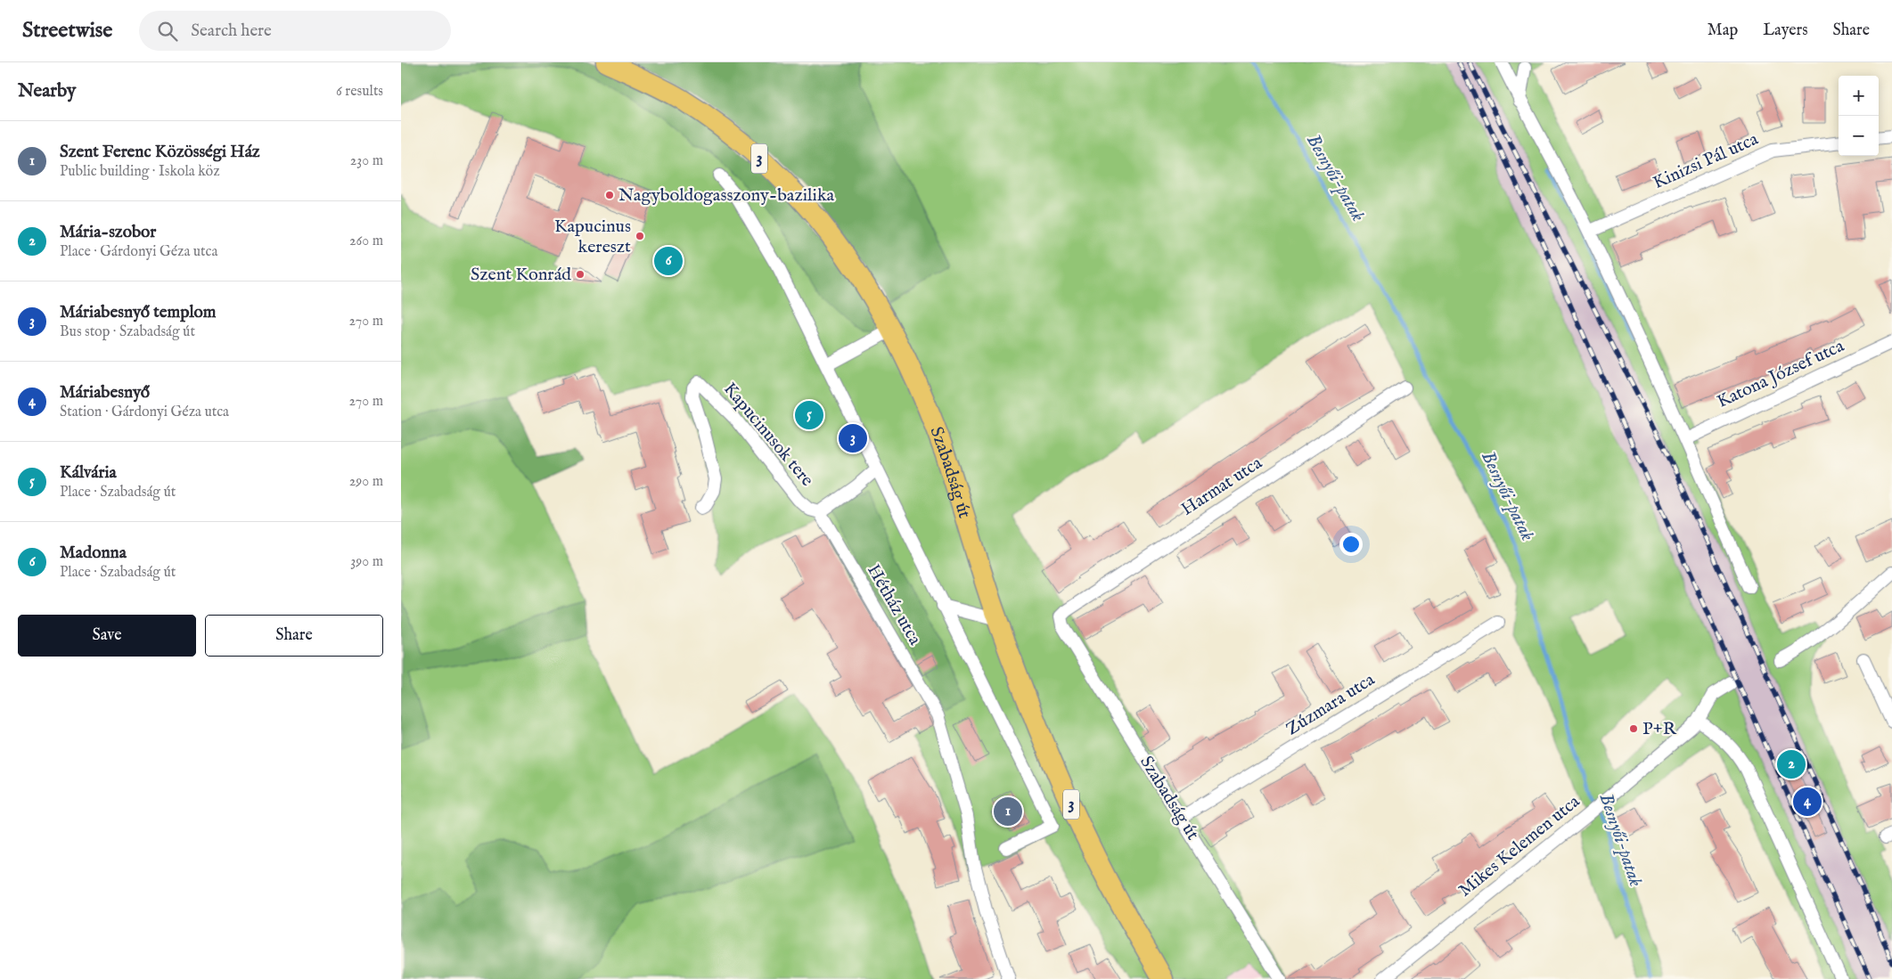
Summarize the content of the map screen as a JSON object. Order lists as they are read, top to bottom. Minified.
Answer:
{"streets":{"main road":["3","Szabadság út"],"street":["Kinizsi Pál utca","Katona József utca","Kapucinusok tere","Harmat utca","Hétház utca","Zúzmara utca","Mikes Kelemen utca"]},"crossings":[["Kapucinusok tere","Hétház utca"],["Szabadság út","Harmat utca"],["Szabadság út","Zúzmara utca"]],"water":["Besnyői-patak"],"places":["Nagyboldogasszony-bazilika","Kapucinus kereszt","Szent Konrád","P+R"],"page":{"header":"Streetwise","search":"Search here","nav":["Map","Layers","Share"],"heading":["Nearby","6 results"],"map_buttons":["+","−"],"list":[{"mark":"1","name":"Szent Ferenc Közösségi Ház","note":"Public building · Iskola köz","value":"230 m"},{"mark":"2","name":"Mária-szobor","note":"Place · Gárdonyi Géza utca","value":"260 m"},{"mark":"3","name":"Máriabesnyő templom","note":"Bus stop · Szabadság út","value":"270 m"},{"mark":"4","name":"Máriabesnyő","note":"Station · Gárdonyi Géza utca","value":"270 m"},{"mark":"5","name":"Kálvária","note":"Place · Szabadság út","value":"290 m"},{"mark":"6","name":"Madonna","note":"Place · Szabadság út","value":"390 m"}],"pins":["6","5","3","2","4","1"],"buttons":["Save","Share"]}}
